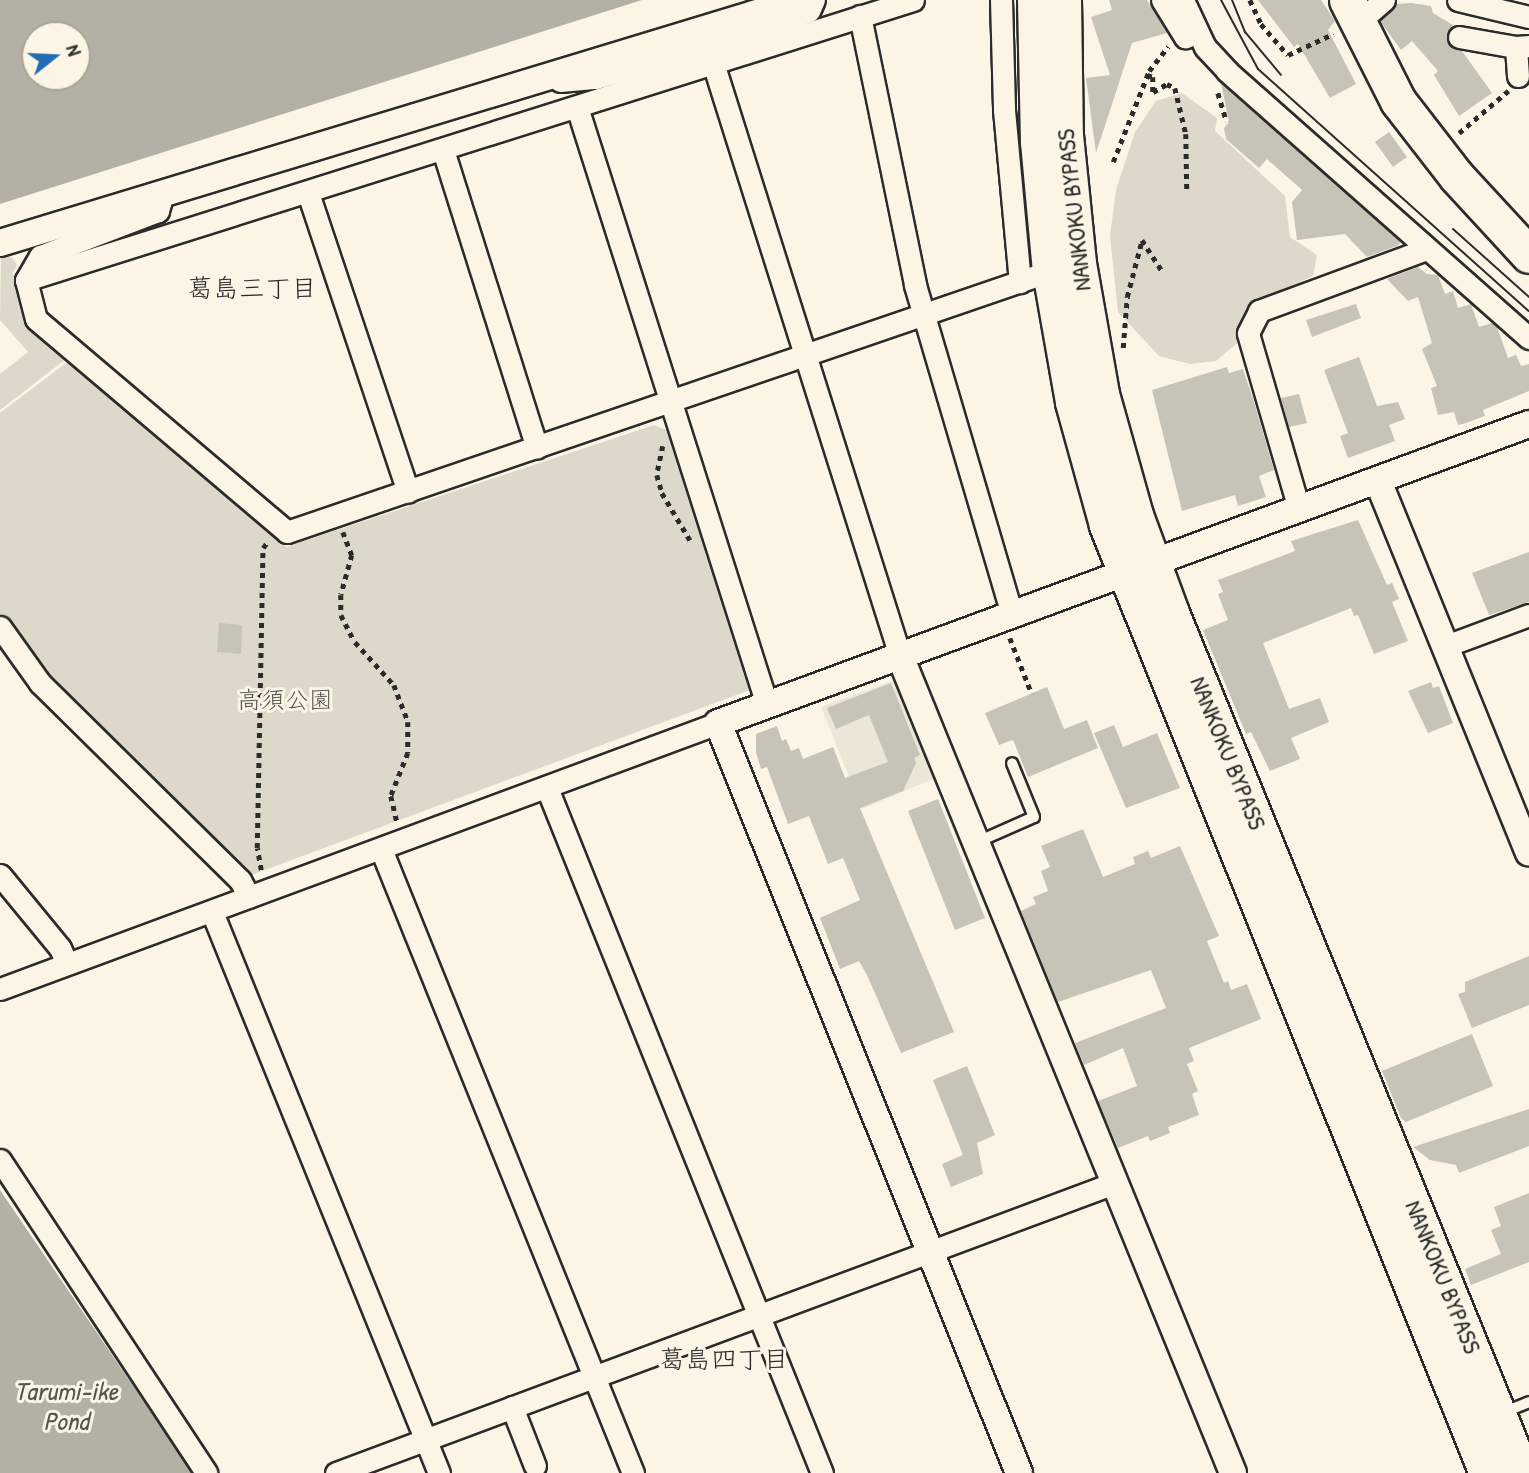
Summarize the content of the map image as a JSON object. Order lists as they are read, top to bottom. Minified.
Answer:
{"streets":{"highway":["NANKOKU BYPASS"]},"districts":["葛島三丁目","葛島四丁目"],"water":["Tarumi-ike Pond"],"parks":["高須公園"],"north":"right"}
